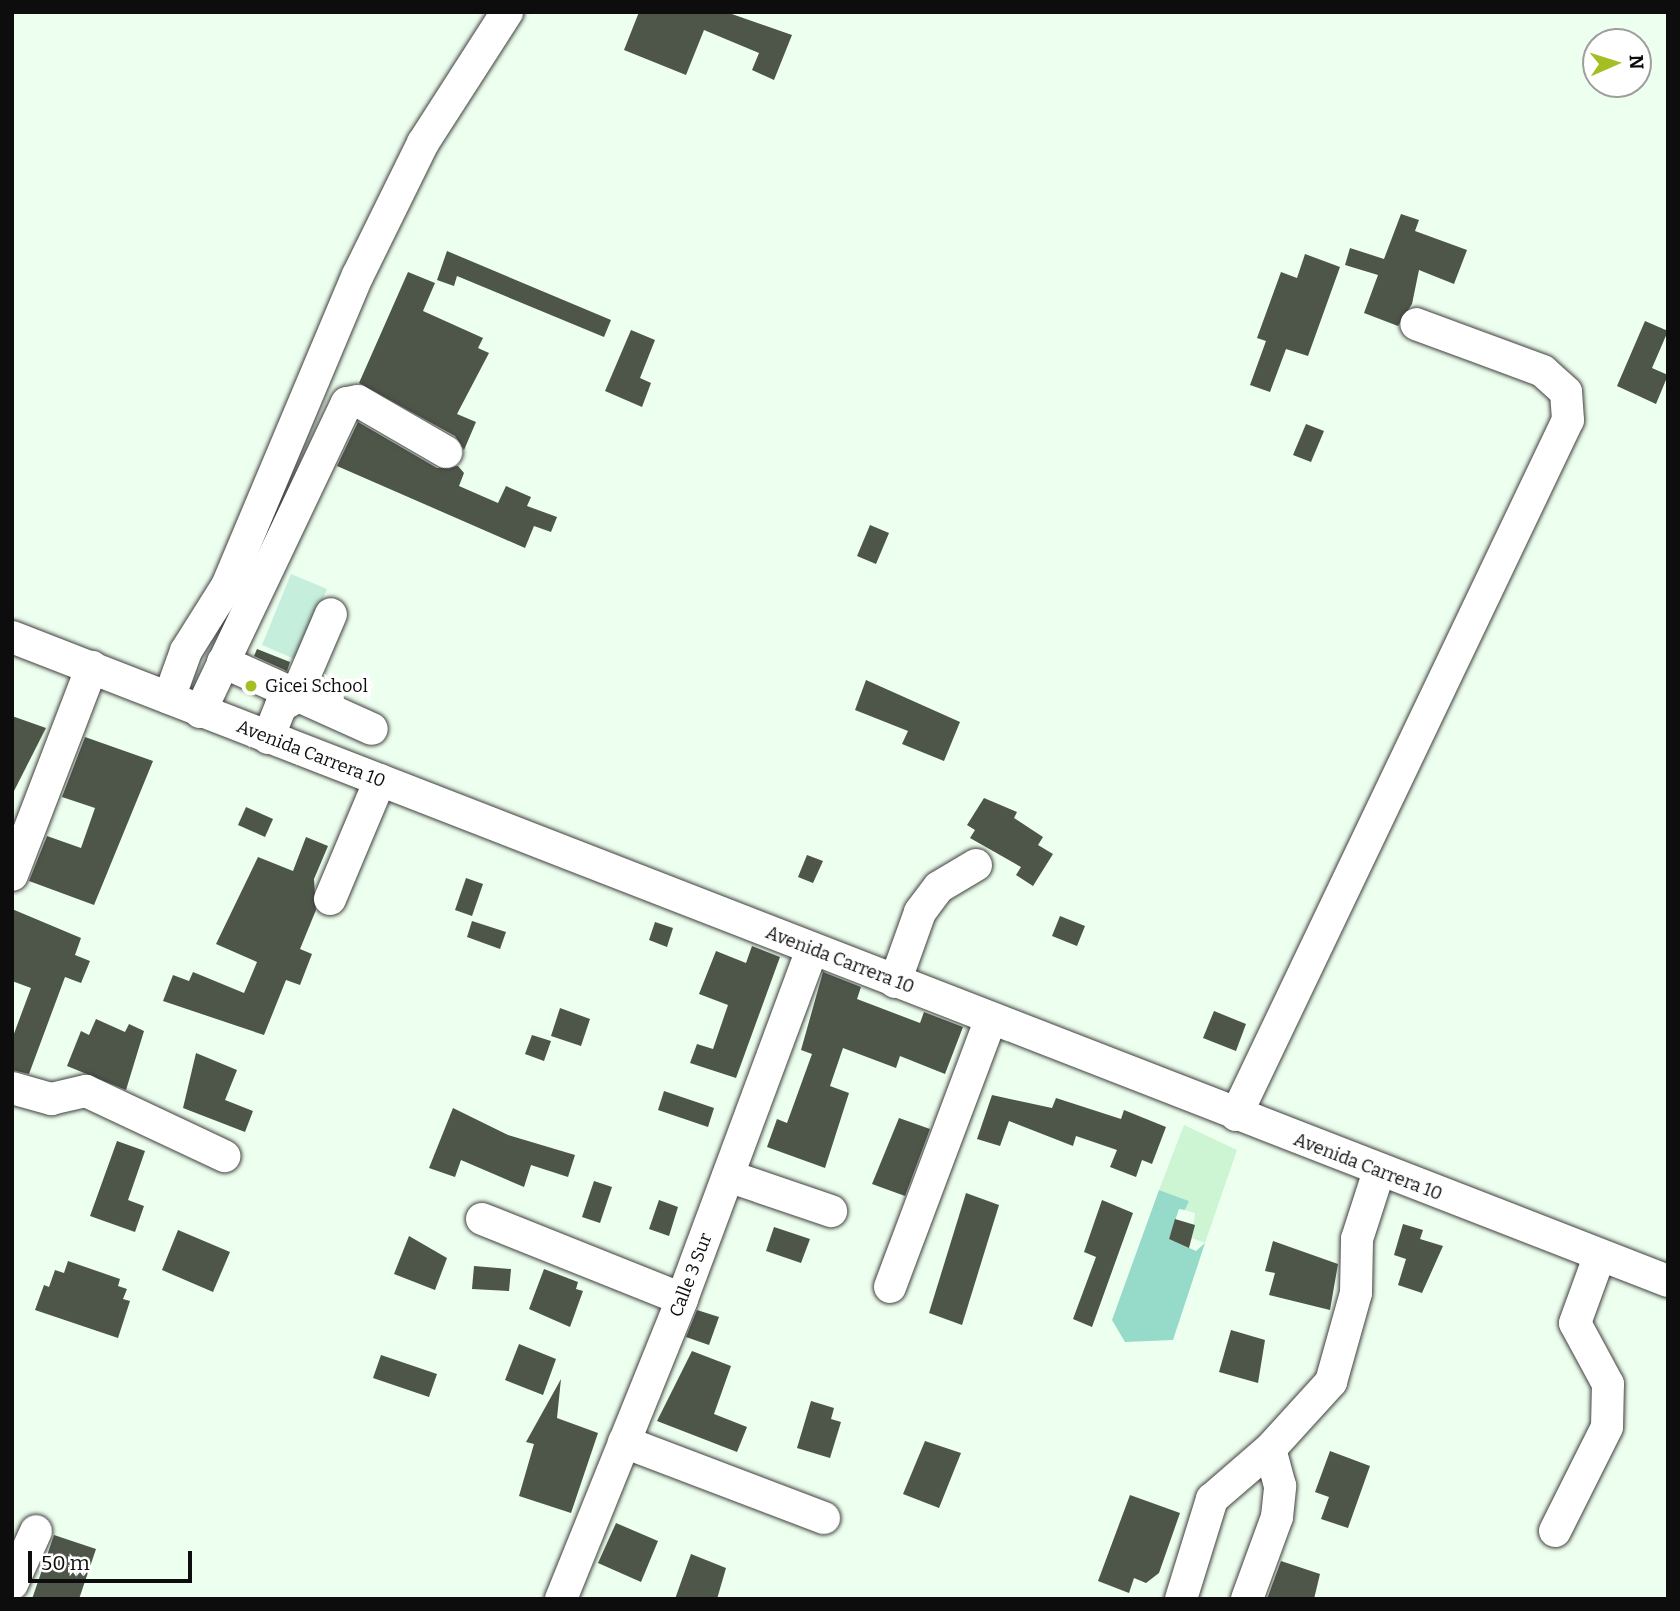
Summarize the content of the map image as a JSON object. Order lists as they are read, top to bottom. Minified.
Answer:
{"streets":{"street":["Avenida Carrera 10","Calle 3 Sur"]},"crossings":[["Avenida Carrera 10","Calle 3 Sur"]],"places":["Gicei School"],"scale_bar":"50 m","north":"right"}
